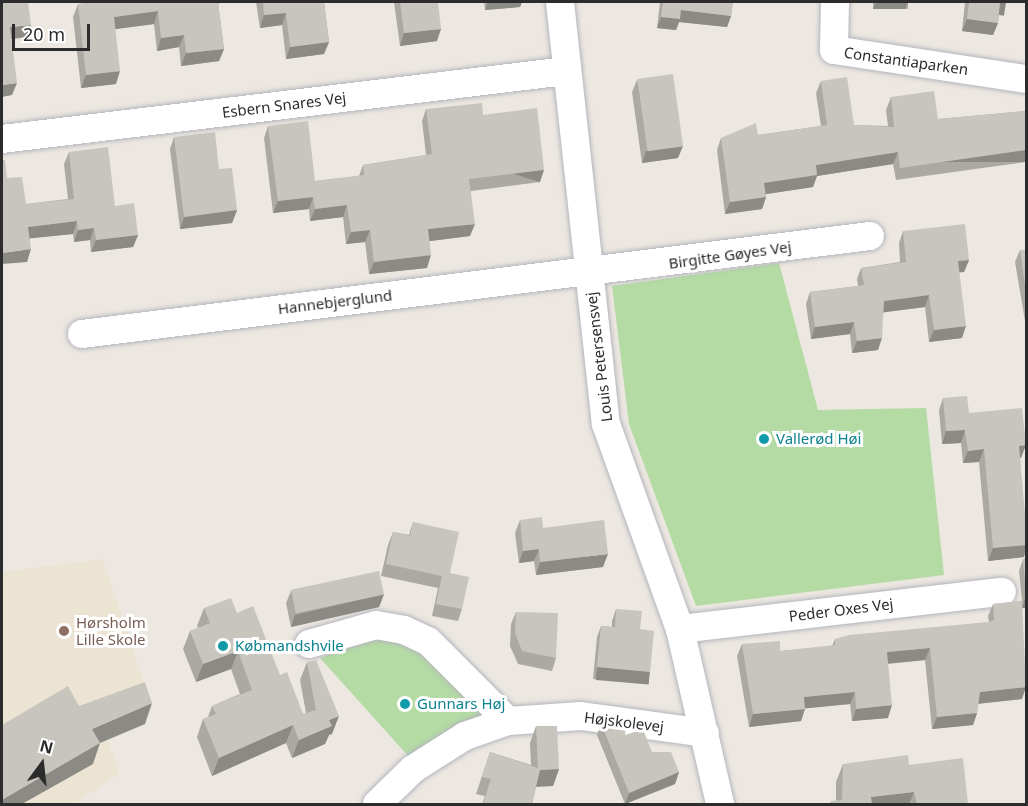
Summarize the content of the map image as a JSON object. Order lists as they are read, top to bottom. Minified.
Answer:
{"streets":{"street":["Constantiaparken","Esbern Snares Vej","Birgitte Gøyes Vej","Hannebjerglund","Louis Petersensvej","Peder Oxes Vej","Højskolevej"]},"crossings":[["Esbern Snares Vej","Louis Petersensvej"],["Birgitte Gøyes Vej","Hannebjerglund"],["Birgitte Gøyes Vej","Louis Petersensvej"],["Hannebjerglund","Louis Petersensvej"],["Louis Petersensvej","Peder Oxes Vej"],["Louis Petersensvej","Højskolevej"]],"places":["Vallerød Høi","Hørsholm Lille Skole","Købmandshvile","Gunnars Høj"],"scale_bar":"20 m","north":"top"}
